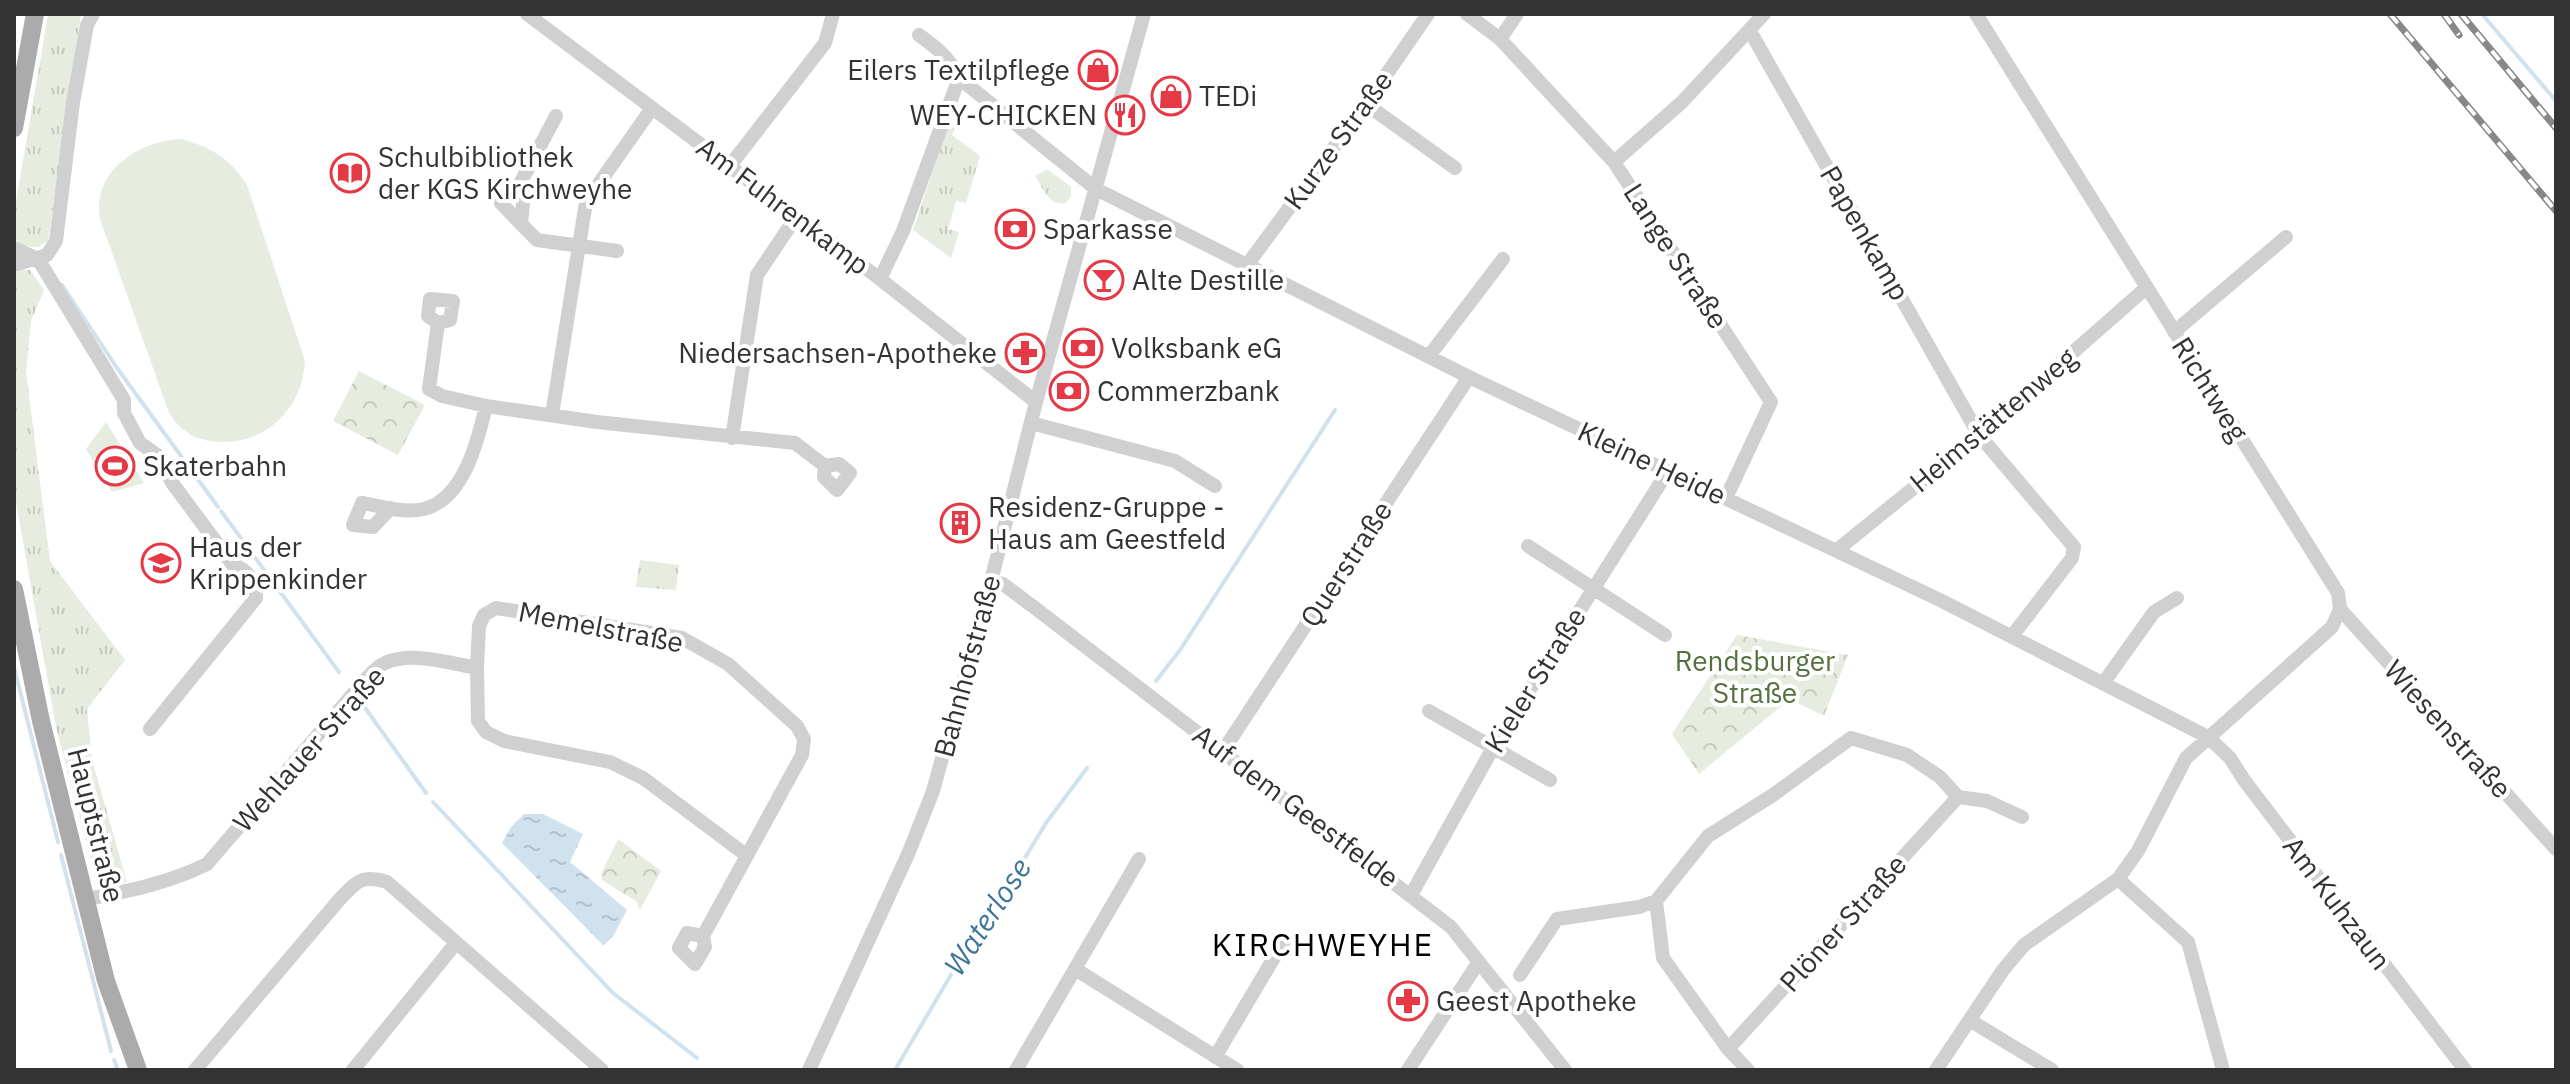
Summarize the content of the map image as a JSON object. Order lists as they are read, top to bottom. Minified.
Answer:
{"streets":{"main road":["Hauptstraße"],"street":["Kurze Straße","Am Fuhrenkamp","Papenkamp","Lange Straße","Richtweg","Heimstättenweg","Kleine Heide","Querstraße","Memelstraße","Bahnhofstraße","Kieler Straße","Wiesenstraße","Wehlauer Straße","Auf dem Geestfelde","Am Kuhzaun","Plöner Straße"]},"crossings":[["Kurze Straße","Kleine Heide"],["Am Fuhrenkamp","Bahnhofstraße"],["Papenkamp","Heimstättenweg"],["Papenkamp","Kleine Heide"],["Lange Straße","Kleine Heide"],["Richtweg","Heimstättenweg"],["Richtweg","Wiesenstraße"],["Heimstättenweg","Kleine Heide"],["Kleine Heide","Querstraße"],["Kleine Heide","Bahnhofstraße"],["Kleine Heide","Kieler Straße"],["Kleine Heide","Am Kuhzaun"],["Querstraße","Auf dem Geestfelde"],["Memelstraße","Wehlauer Straße"],["Bahnhofstraße","Auf dem Geestfelde"],["Kieler Straße","Auf dem Geestfelde"],["Wehlauer Straße","Hauptstraße"]],"districts":["KIRCHWEYHE"],"water":["Waterlose"],"parks":["Rendsburger Straße"],"places":{"shop":["Eilers Textilpflege","TEDi"],"restaurant":["WEY-CHICKEN"],"library":["Schulbibliothek der KGS Kirchweyhe"],"bank":["Sparkasse","Volksbank eG","Commerzbank"],"bar":["Alte Destille"],"pharmacy":["Niedersachsen-Apotheke","Geest Apotheke"],"sports":["Skaterbahn"],"building":["Residenz-Gruppe - Haus am Geestfeld"],"school or university":["Haus der Krippenkinder"]}}
